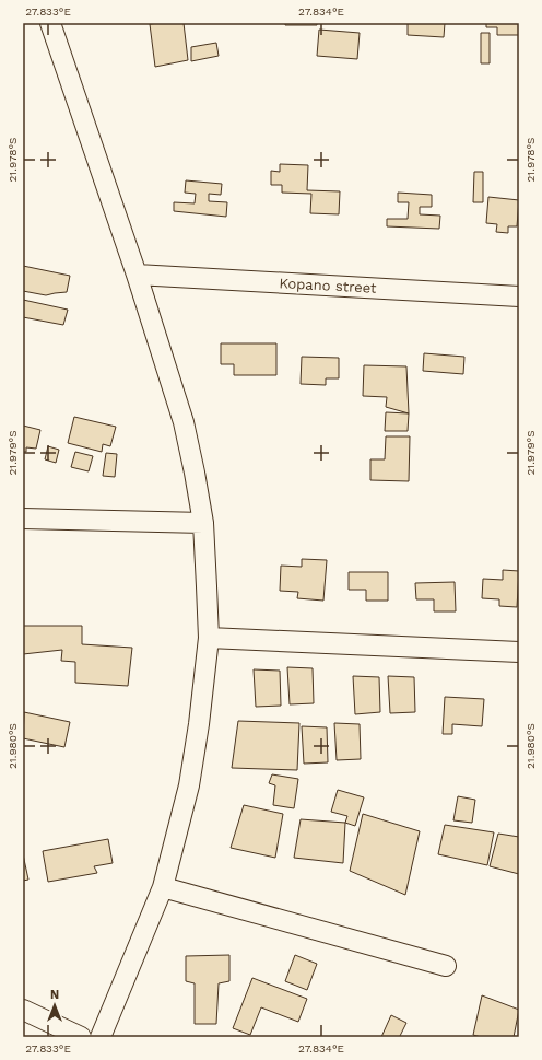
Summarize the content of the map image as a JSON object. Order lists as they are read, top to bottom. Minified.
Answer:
{"streets":{"street":["Kopano street"]},"north":"top","coordinates":["27.833°E","27.834°E","21.978°S","21.979°S","21.980°S"]}
